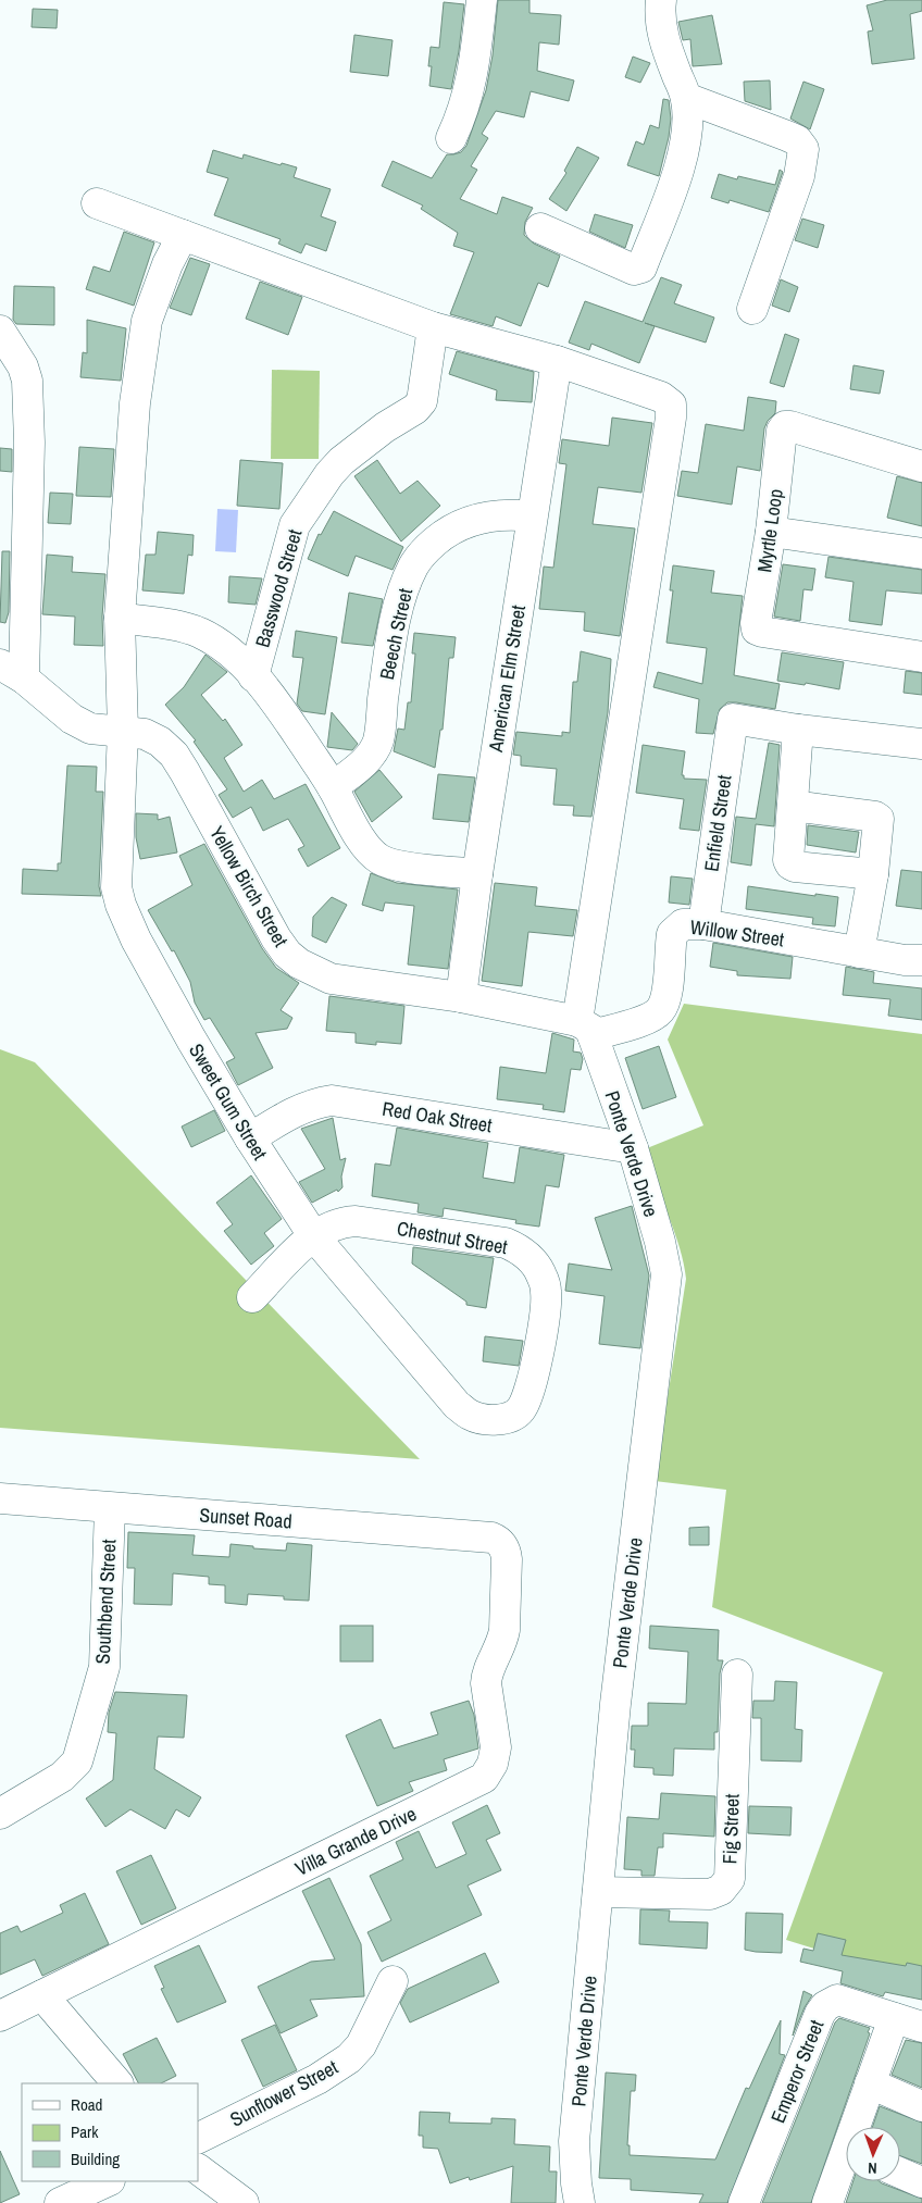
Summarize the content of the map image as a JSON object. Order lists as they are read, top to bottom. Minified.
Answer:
{"streets":{"street":["Myrtle Loop","Basswood Street","Beech Street","American Elm Street","Enfield Street","Yellow Birch Street","Willow Street","Sweet Gum Street","Red Oak Street","Ponte Verde Drive","Chestnut Street","Sunset Road","Southbend Street","Fig Street","Villa Grande Drive","Emperor Street","Sunflower Street"]},"crossings":[["Beech Street","American Elm Street"],["American Elm Street","Yellow Birch Street"],["Enfield Street","Willow Street"],["Yellow Birch Street","Willow Street"],["Yellow Birch Street","Sweet Gum Street"],["Yellow Birch Street","Ponte Verde Drive"],["Willow Street","Ponte Verde Drive"],["Sweet Gum Street","Red Oak Street"],["Sweet Gum Street","Chestnut Street"],["Red Oak Street","Ponte Verde Drive"],["Ponte Verde Drive","Fig Street"],["Sunset Road","Southbend Street"],["Sunset Road","Villa Grande Drive"]],"legend":["Road","Park","Building"],"north":"bottom"}
